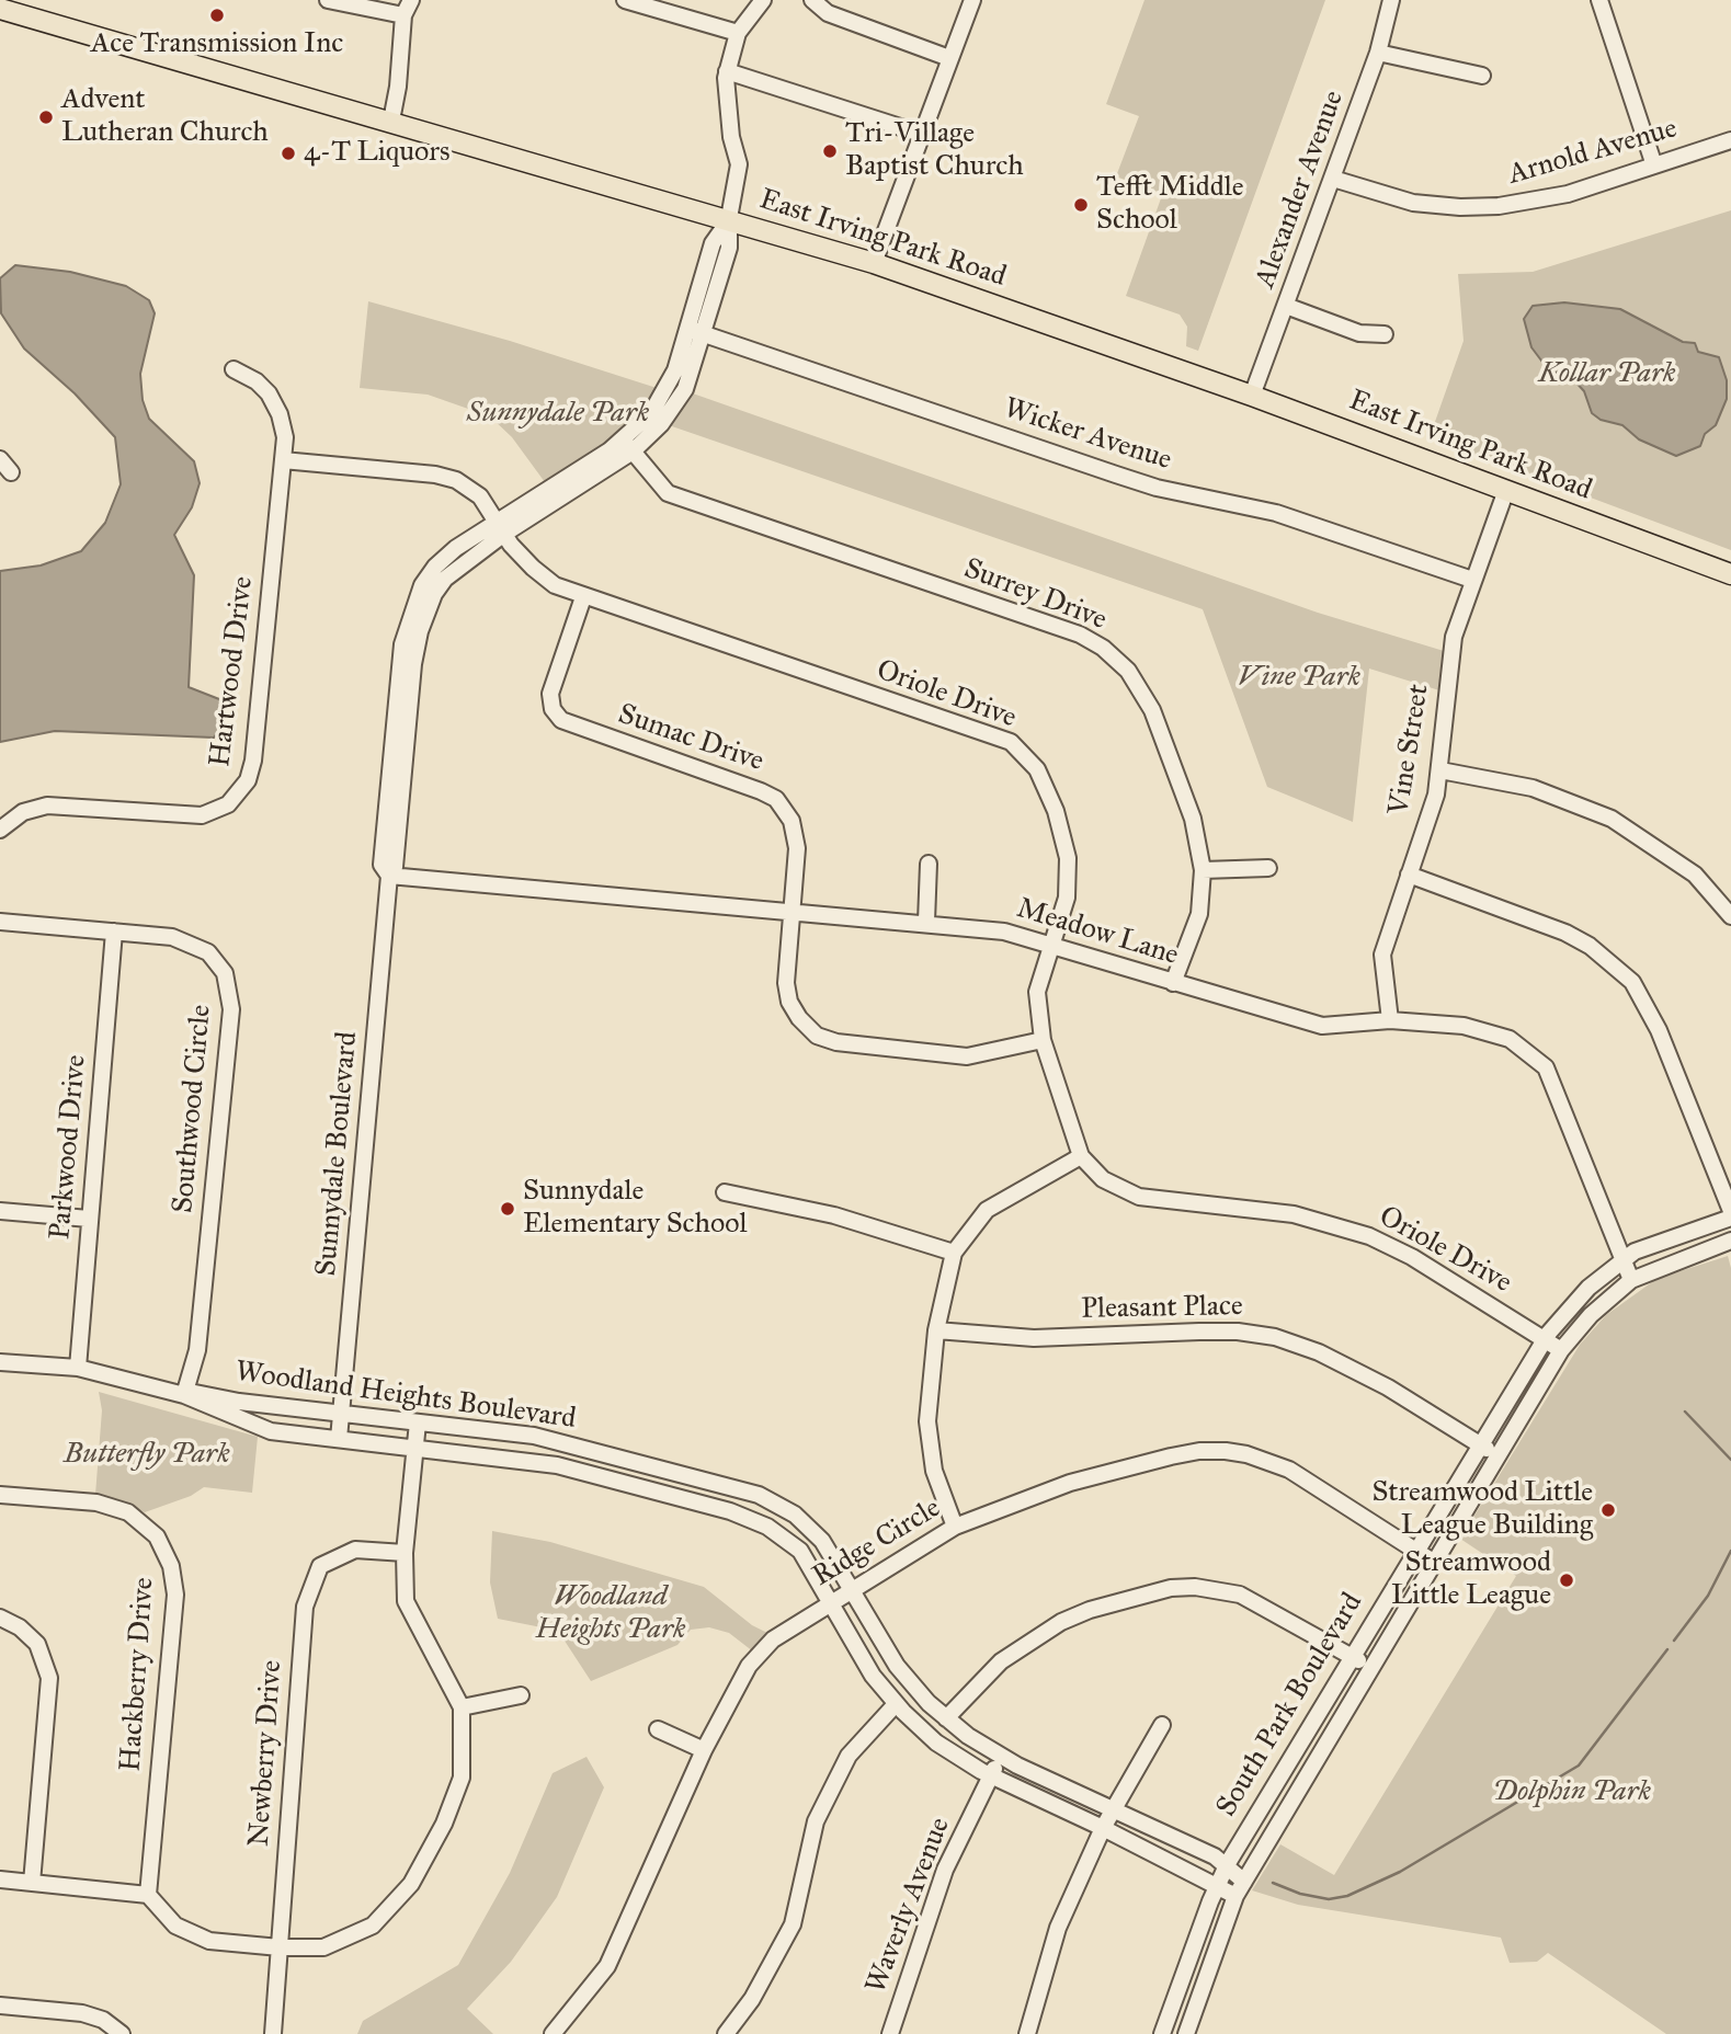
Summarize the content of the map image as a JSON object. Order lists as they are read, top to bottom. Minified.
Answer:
{"streets":{"main road":["East Irving Park Road"],"street":["Arnold Avenue","Alexander Avenue","Wicker Avenue","Surrey Drive","Hartwood Drive","Oriole Drive","Sumac Drive","Vine Street","Meadow Lane","Southwood Circle","Parkwood Drive","Sunnydale Boulevard","Pleasant Place","Woodland Heights Boulevard","Ridge Circle","Hackberry Drive","South Park Boulevard","Newberry Drive","Waverly Avenue"]},"crossings":[["Arnold Avenue","Alexander Avenue"],["Alexander Avenue","East Irving Park Road"],["East Irving Park Road","Vine Street"],["East Irving Park Road","Sunnydale Boulevard"],["Wicker Avenue","Vine Street"],["Wicker Avenue","Sunnydale Boulevard"],["Surrey Drive","Meadow Lane"],["Surrey Drive","Sunnydale Boulevard"],["Hartwood Drive","Oriole Drive"],["Oriole Drive","Sumac Drive"],["Oriole Drive","Meadow Lane"],["Oriole Drive","Sunnydale Boulevard"],["Oriole Drive","South Park Boulevard"],["Sumac Drive","Meadow Lane"],["Vine Street","Meadow Lane"],["Meadow Lane","Sunnydale Boulevard"],["Meadow Lane","South Park Boulevard"],["Southwood Circle","Parkwood Drive"],["Southwood Circle","Woodland Heights Boulevard"],["Parkwood Drive","Woodland Heights Boulevard"],["Sunnydale Boulevard","Woodland Heights Boulevard"],["Pleasant Place","South Park Boulevard"],["Woodland Heights Boulevard","Ridge Circle"],["Woodland Heights Boulevard","South Park Boulevard"],["Woodland Heights Boulevard","Waverly Avenue"],["Ridge Circle","South Park Boulevard"]],"parks":["Kollar Park","Sunnydale Park","Vine Park","Butterfly Park","Woodland Heights Park","Dolphin Park"],"places":["Ace Transmission Inc","Advent Lutheran Church","Tri-Village Baptist Church","4-T Liquors","Tefft Middle School","Sunnydale Elementary School","Streamwood Little League Building","Streamwood Little League"]}
